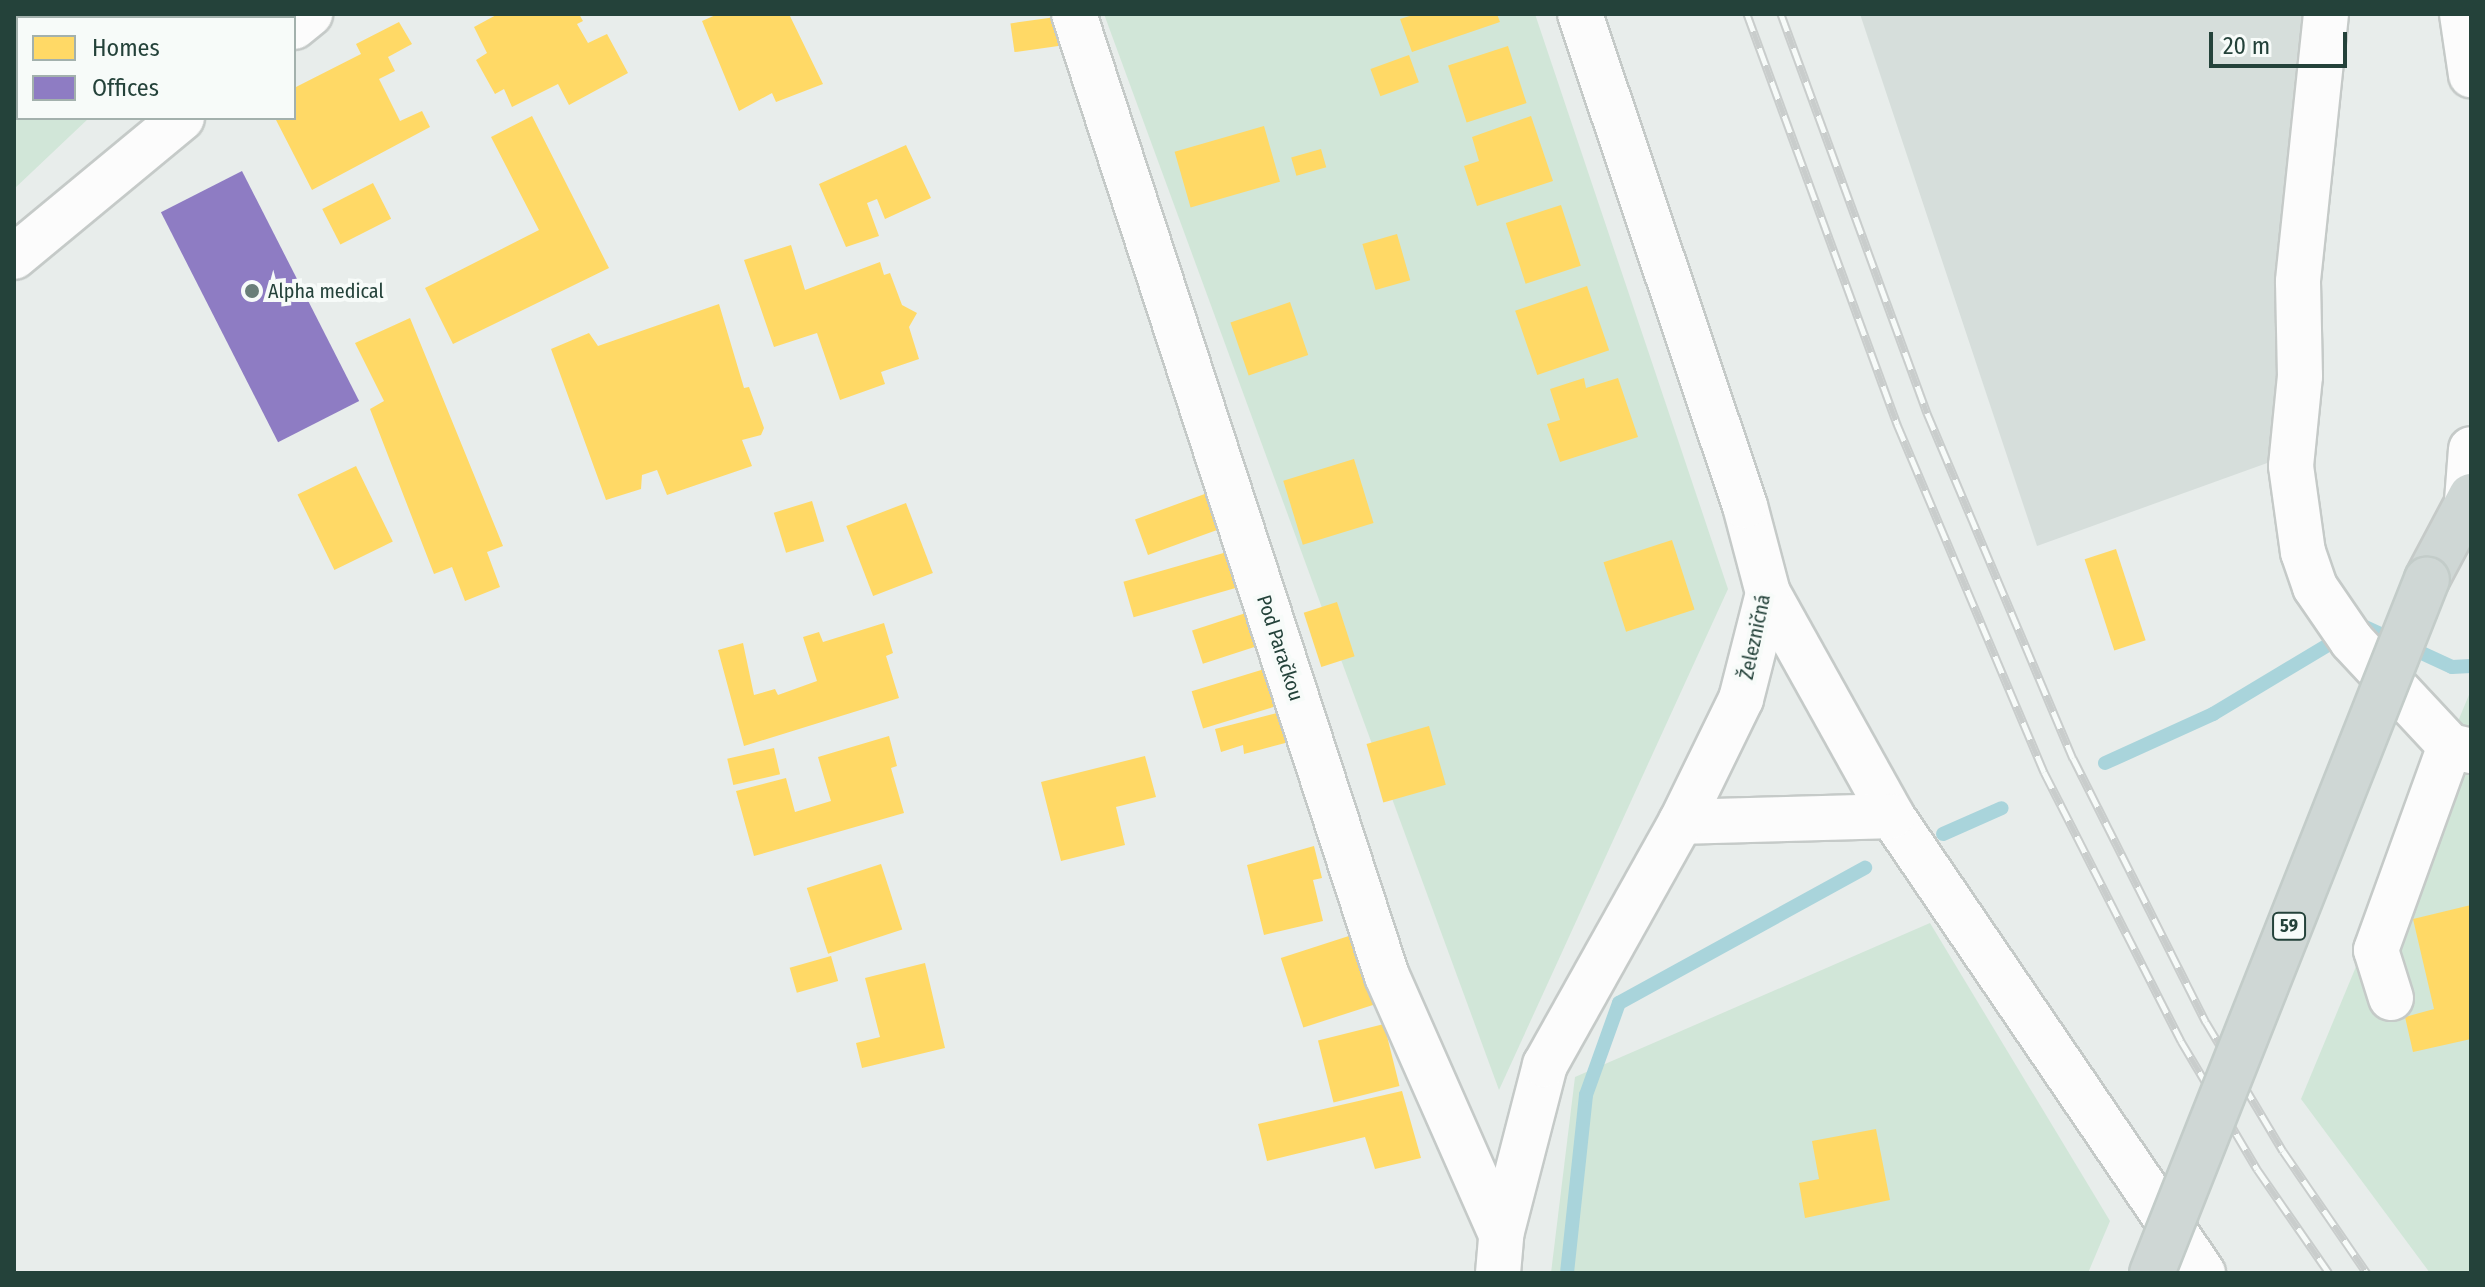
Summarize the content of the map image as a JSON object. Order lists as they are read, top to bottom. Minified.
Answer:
{"streets":{"main road":["59"],"street":["Železničná","Pod Paračkou"]},"crossings":[["Železničná","Pod Paračkou"]],"places":["Alpha medical"],"legend":["Homes","Offices"],"scale_bar":"20 m"}
